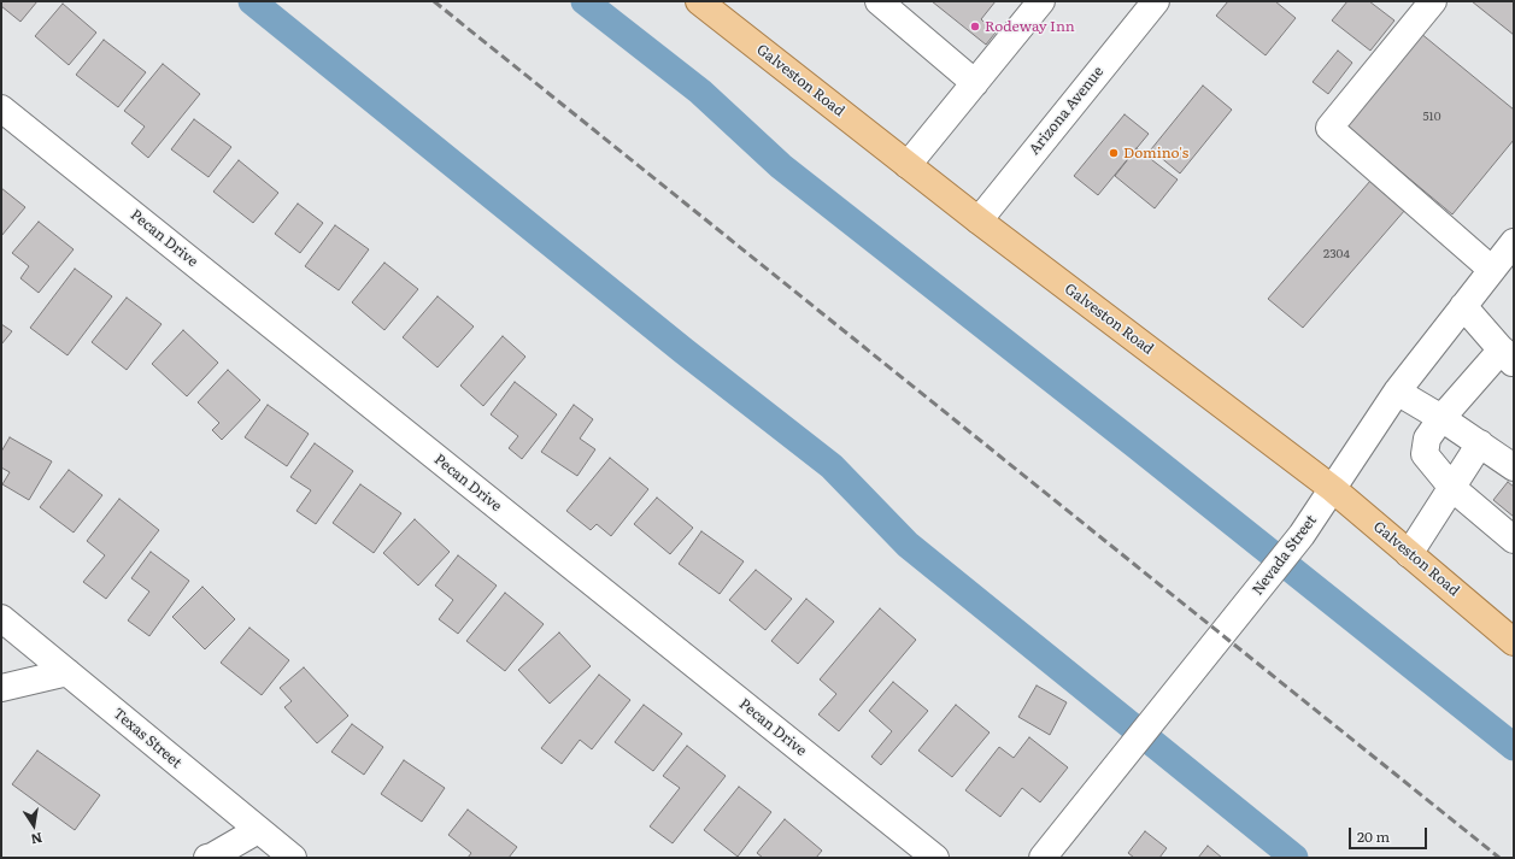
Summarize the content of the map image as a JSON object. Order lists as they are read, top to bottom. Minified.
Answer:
{"streets":{"main road":["Galveston Road"],"street":["Arizona Avenue","Pecan Drive","Nevada Street","Texas Street"]},"crossings":[["Galveston Road","Arizona Avenue"],["Galveston Road","Nevada Street"]],"places":["Rodeway Inn","Domino's"],"house_numbers":["510","2304"],"scale_bar":"20 m","north":"bottom"}
